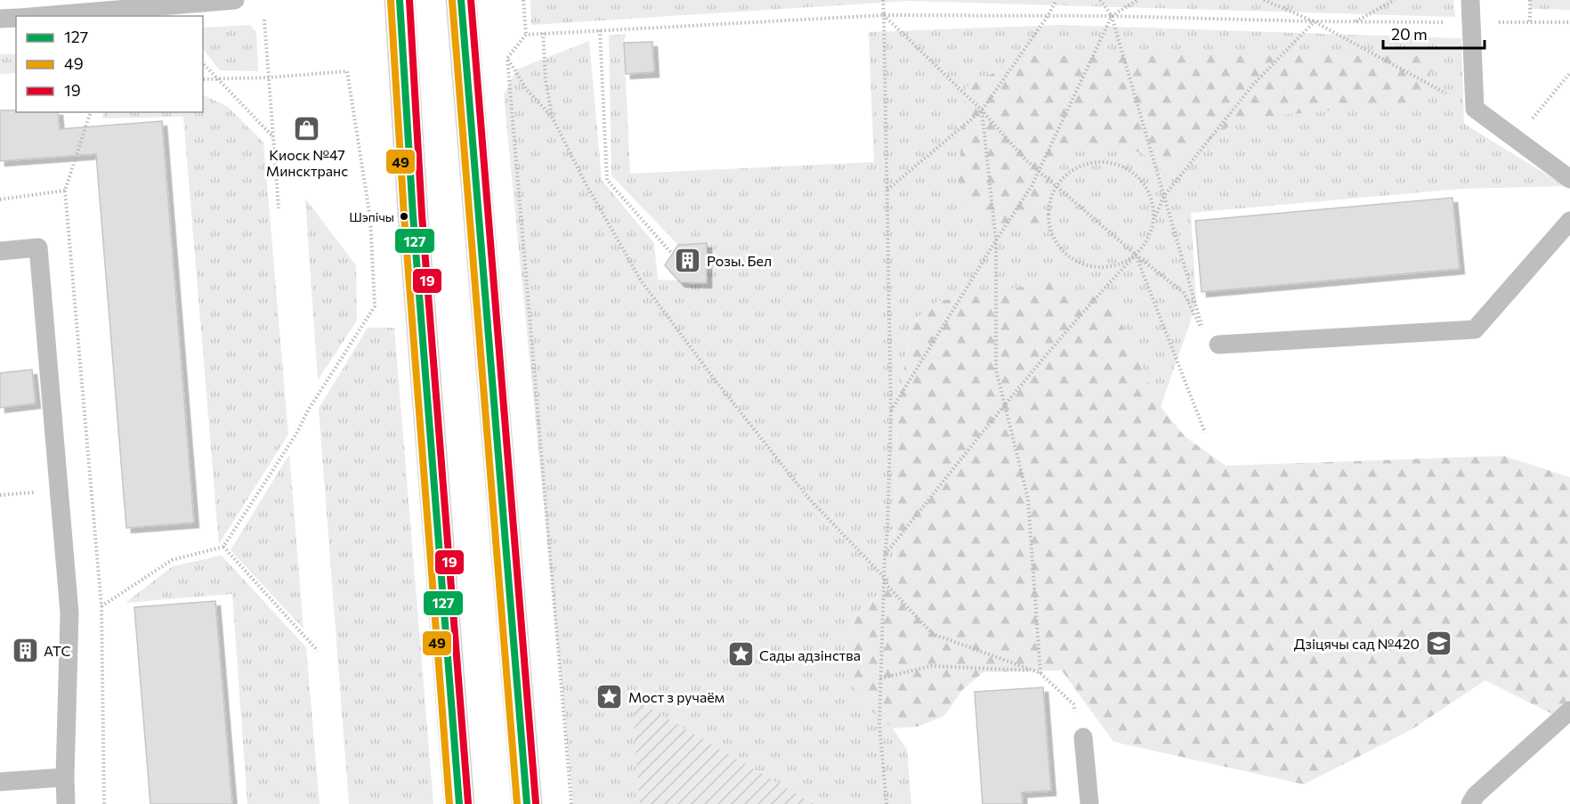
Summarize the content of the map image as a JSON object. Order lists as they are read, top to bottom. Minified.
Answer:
{"places":{"shop":["Киоск №47 Минсктранс"],"other":["Шэпічы"],"building":["Розы. Бел","АТС"],"school or university":["Дзіцячы сад №420"],"place":["Сады адзінства","Мост з ручаём"]},"lines":["transit line 127","transit line 19","transit line 49"],"legend":["127","49","19"],"scale_bar":"20 m"}
